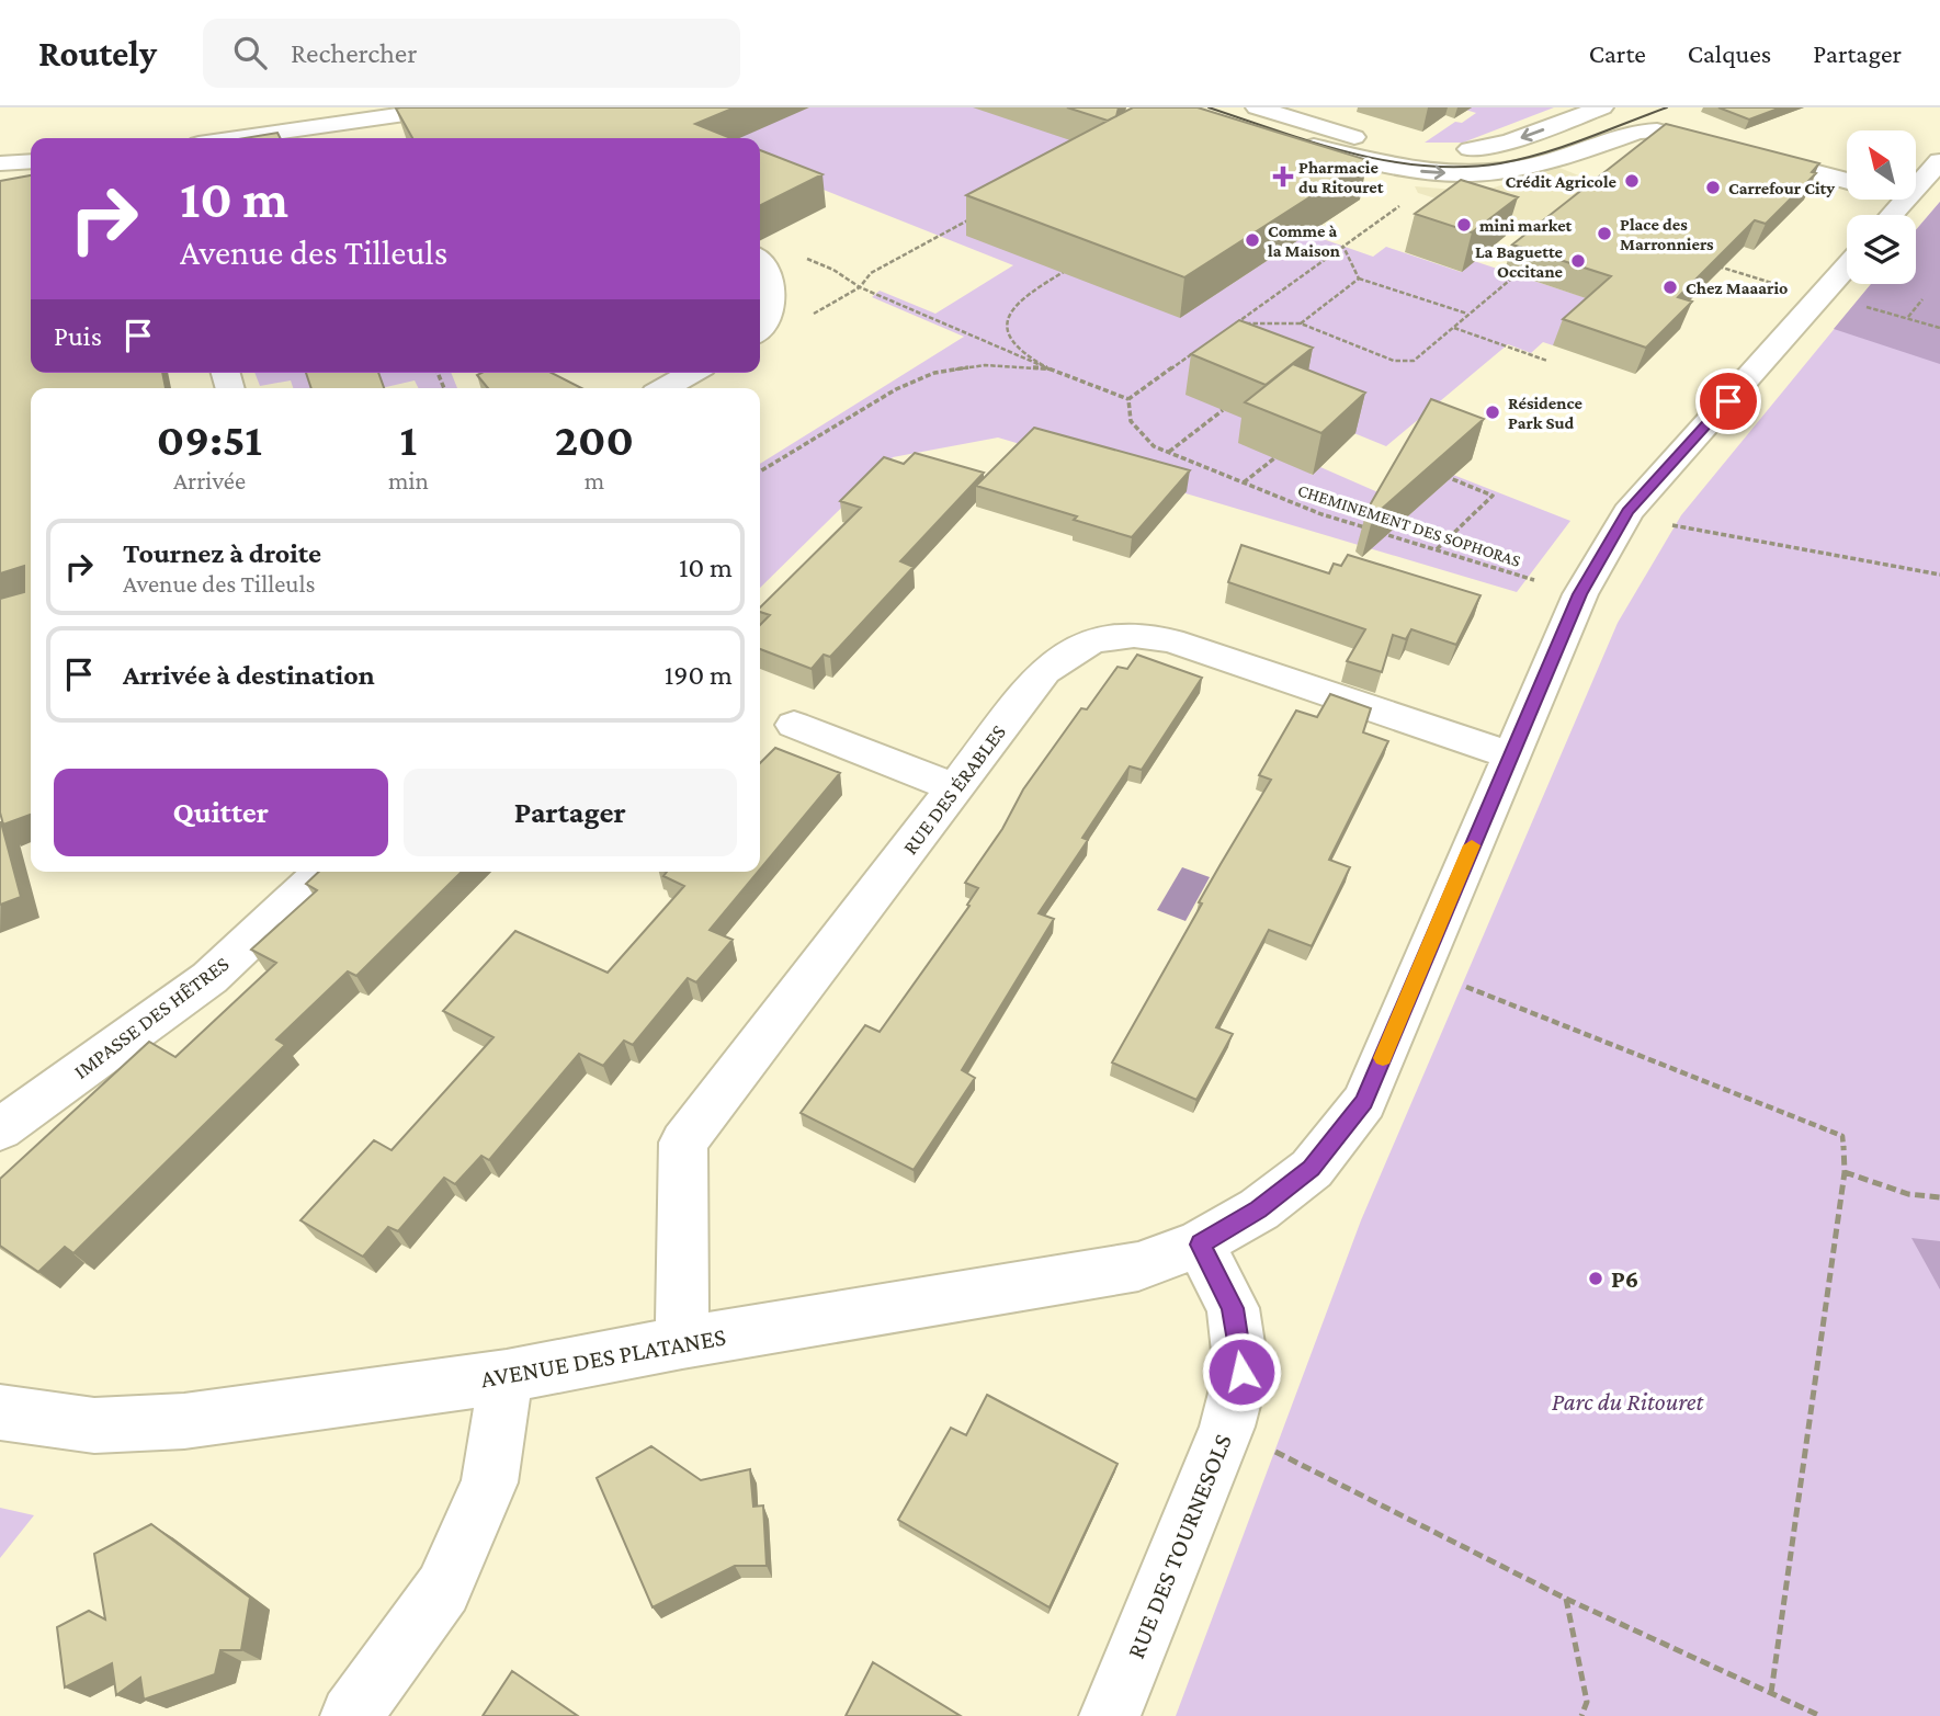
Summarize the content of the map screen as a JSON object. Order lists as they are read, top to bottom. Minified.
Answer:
{"streets":{"street":["RUE DES ÉRABLES","IMPASSE DES HÊTRES","AVENUE DES PLATANES","RUE DES TOURNESOLS"],"path":["CHEMINEMENT DES SOPHORAS"]},"crossings":[["RUE DES ÉRABLES","AVENUE DES PLATANES"],["AVENUE DES PLATANES","RUE DES TOURNESOLS"]],"parks":["Parc du Ritouret"],"places":{"health":["Pharmacie du Ritouret"],"other":["Crédit Agricole","Carrefour City","mini market","Place des Marronniers","Comme à la Maison","La Baguette Occitane","Chez Maaario","Résidence Park Sud","P6"]},"north":"top left","page":{"header":"Routely","search":"Rechercher","nav":["Carte","Calques","Partager"],"turn":["10 m","Avenue des Tilleuls"],"then":"Puis","eta":["09:51","Arrivée","1","min","200","m"],"list":[{"name":"Tournez à droite","note":"Avenue des Tilleuls","value":"10 m"},{"name":"Arrivée à destination","value":"190 m"}],"buttons":["Quitter","Partager"]}}
